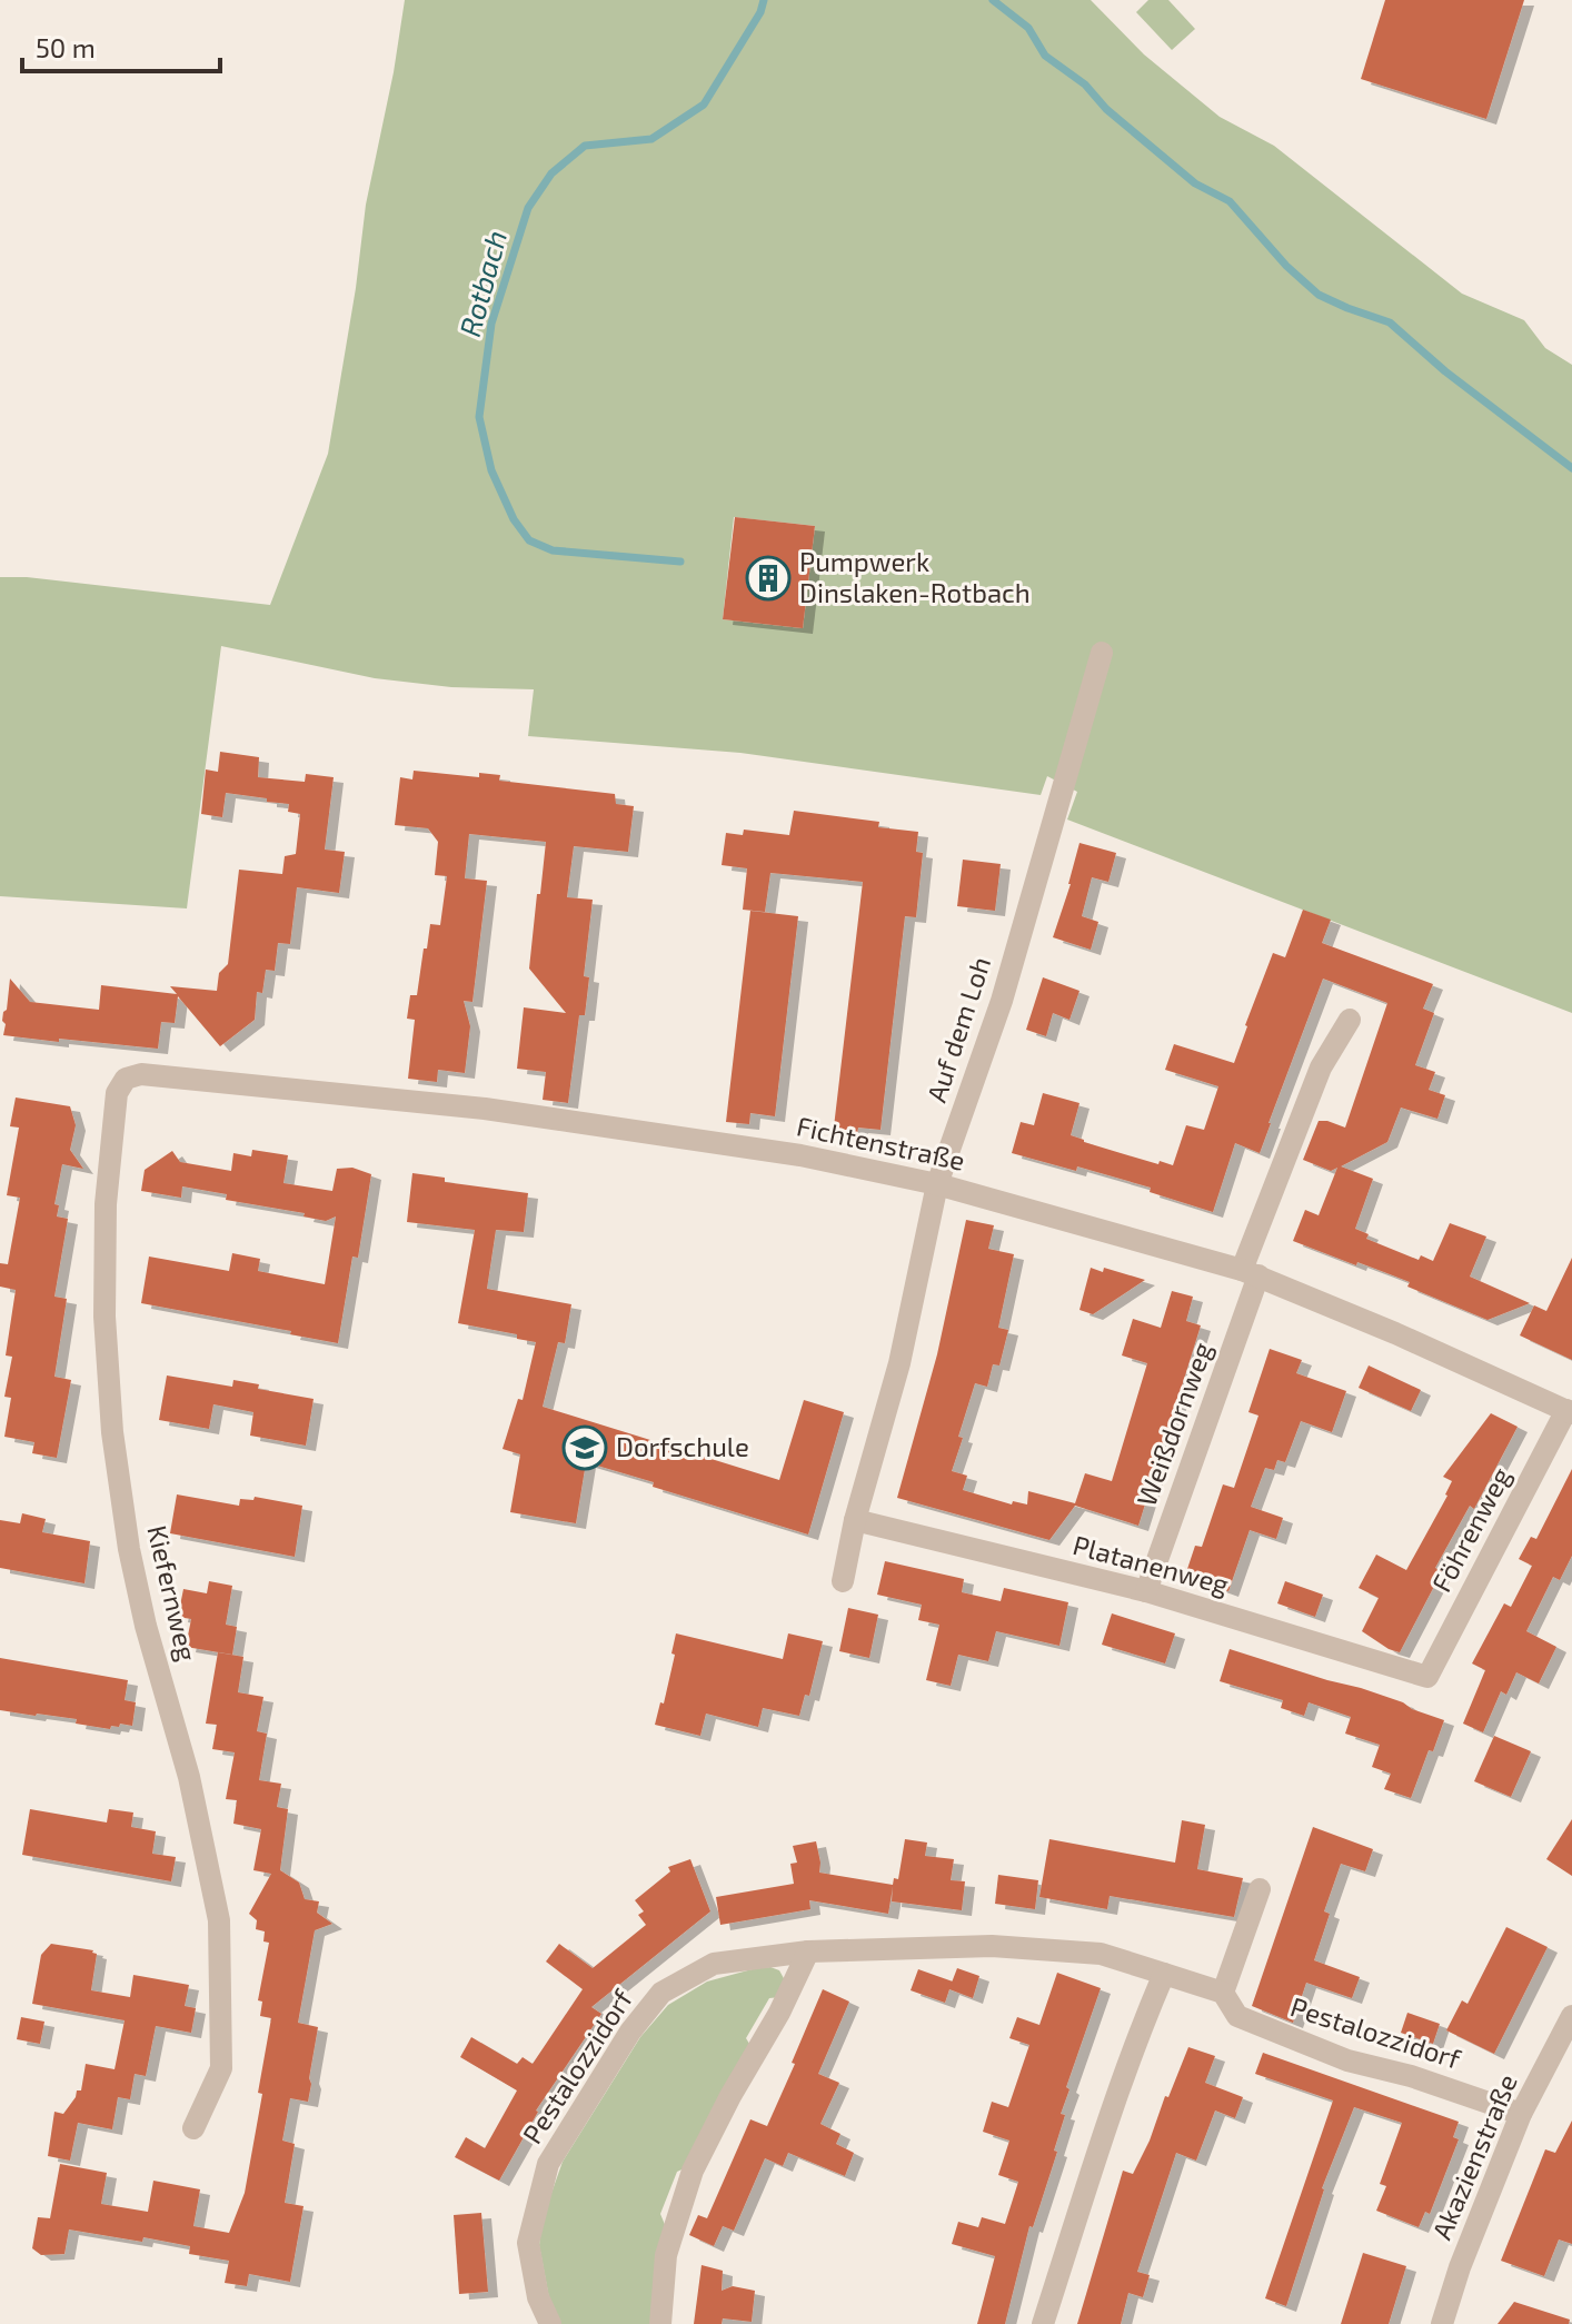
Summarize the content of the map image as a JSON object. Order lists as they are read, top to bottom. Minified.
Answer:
{"streets":{"street":["Auf dem Loh","Fichtenstraße","Weißdornweg","Föhrenweg","Platanenweg","Kiefernweg","Pestalozzidorf","Akazienstraße"]},"crossings":[["Auf dem Loh","Fichtenstraße"],["Auf dem Loh","Platanenweg"],["Fichtenstraße","Weißdornweg"],["Fichtenstraße","Föhrenweg"],["Fichtenstraße","Kiefernweg"],["Weißdornweg","Platanenweg"],["Föhrenweg","Platanenweg"],["Pestalozzidorf","Akazienstraße"]],"water":["Rotbach"],"places":{"building":["Pumpwerk Dinslaken-Rotbach"],"school or university":["Dorfschule"]},"scale_bar":"50 m"}
